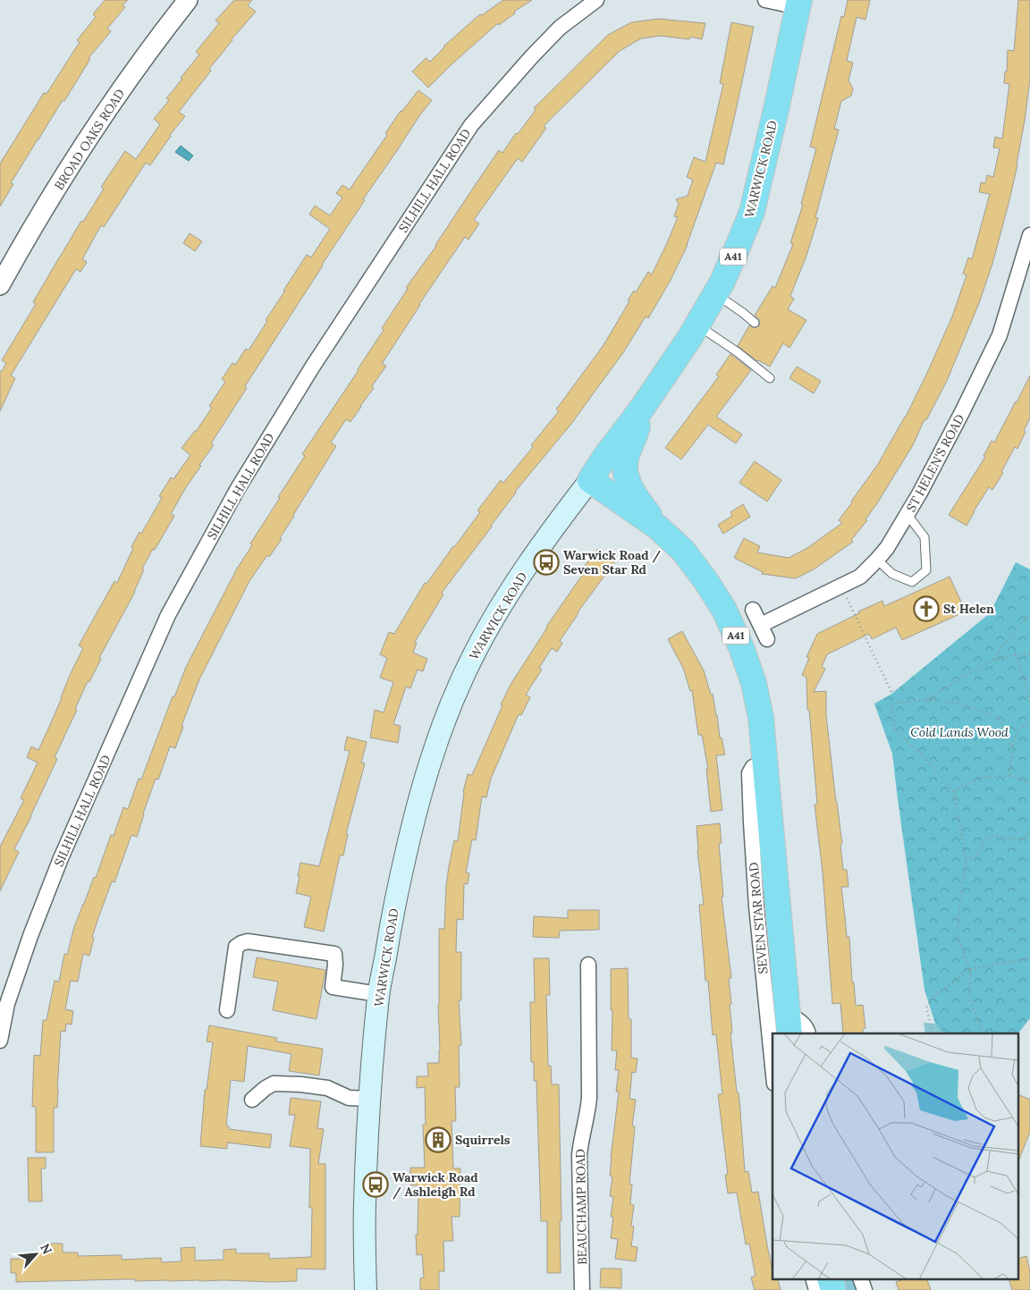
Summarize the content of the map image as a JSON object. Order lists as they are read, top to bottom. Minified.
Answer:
{"streets":{"highway":["WARWICK ROAD","A41","SEVEN STAR ROAD"],"street":["BROAD OAKS ROAD","SILHILL HALL ROAD","ST HELEN'S ROAD","BEAUCHAMP ROAD"]},"crossings":[["WARWICK ROAD","SEVEN STAR ROAD"]],"parks":["Cold Lands Wood"],"places":{"bus stop":["Warwick Road / Seven Star Rd","Warwick Road / Ashleigh Rd"],"church":["St Helen"],"building":["Squirrels"]},"north":"top right"}
